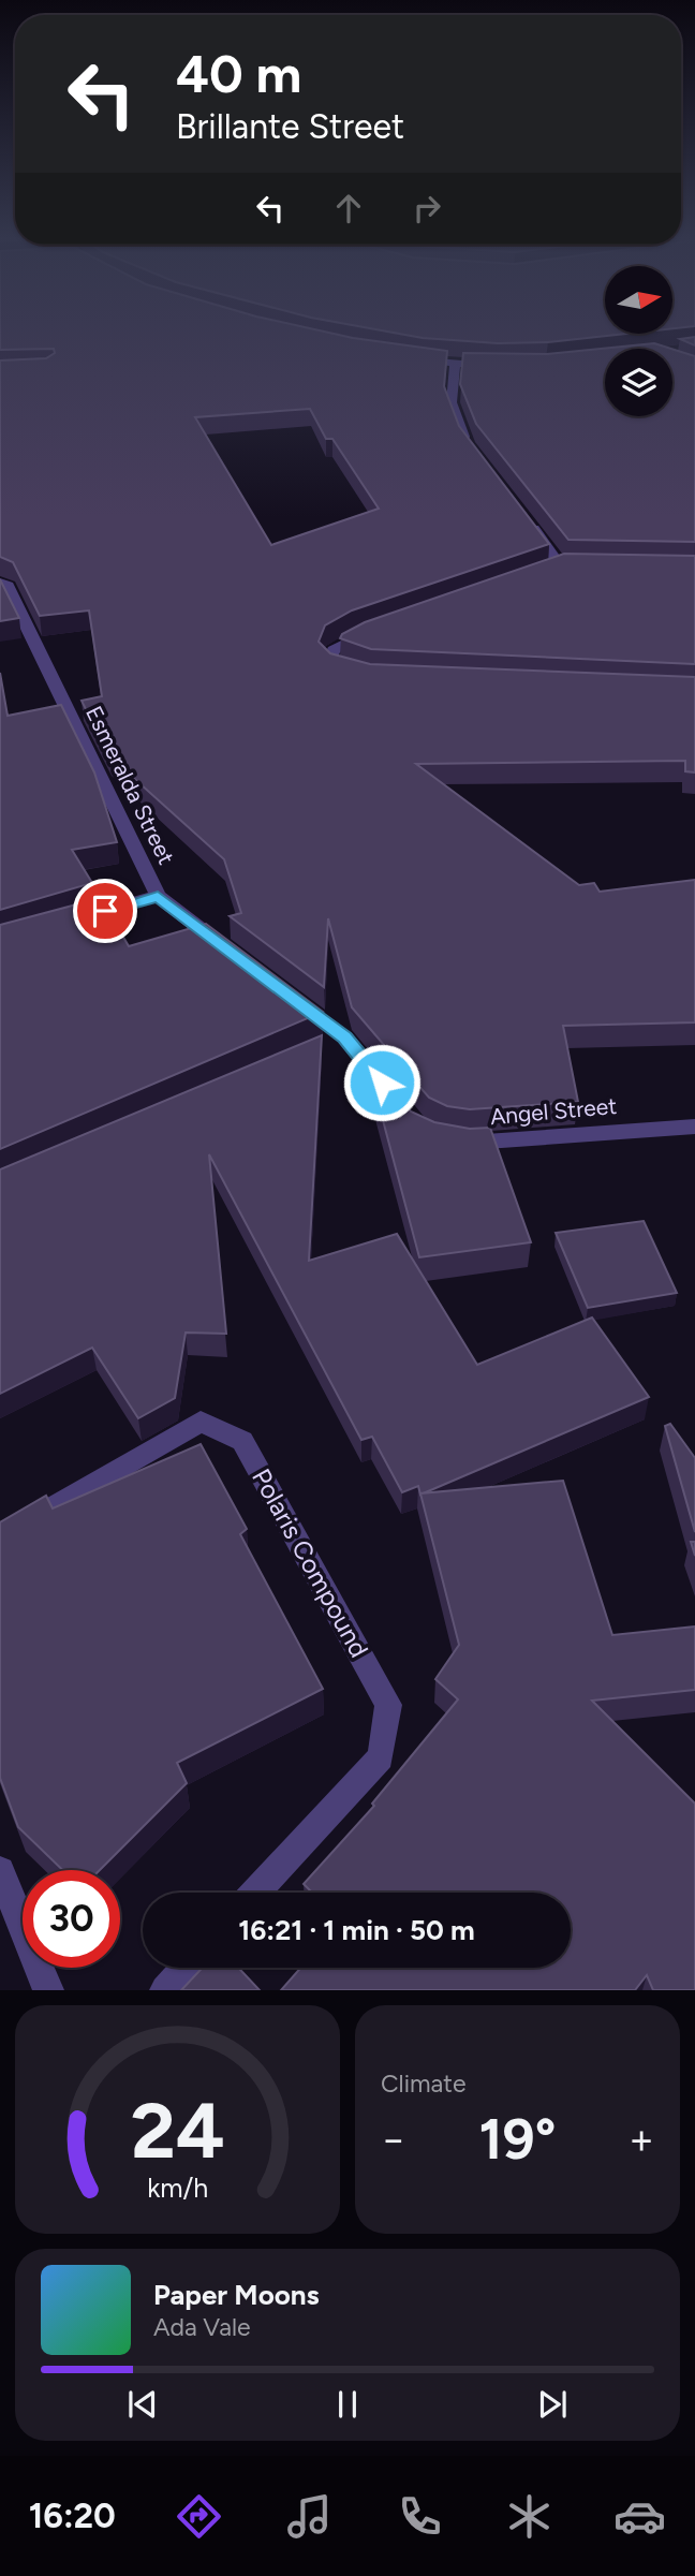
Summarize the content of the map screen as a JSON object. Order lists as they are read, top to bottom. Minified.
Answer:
{"streets":{"street":["Esmeralda Street","Angel Street","Polaris Compound"]},"north":"right","page":{"turn":["40 m","Brillante Street"],"limit":"30","trip":"16:21 · 1 min · 50 m","tile":"Climate","heat":["−","19°","+"],"song":["Paper Moons","Ada Vale"],"tabs":"16:20","gauge":["24","km/h"]}}
